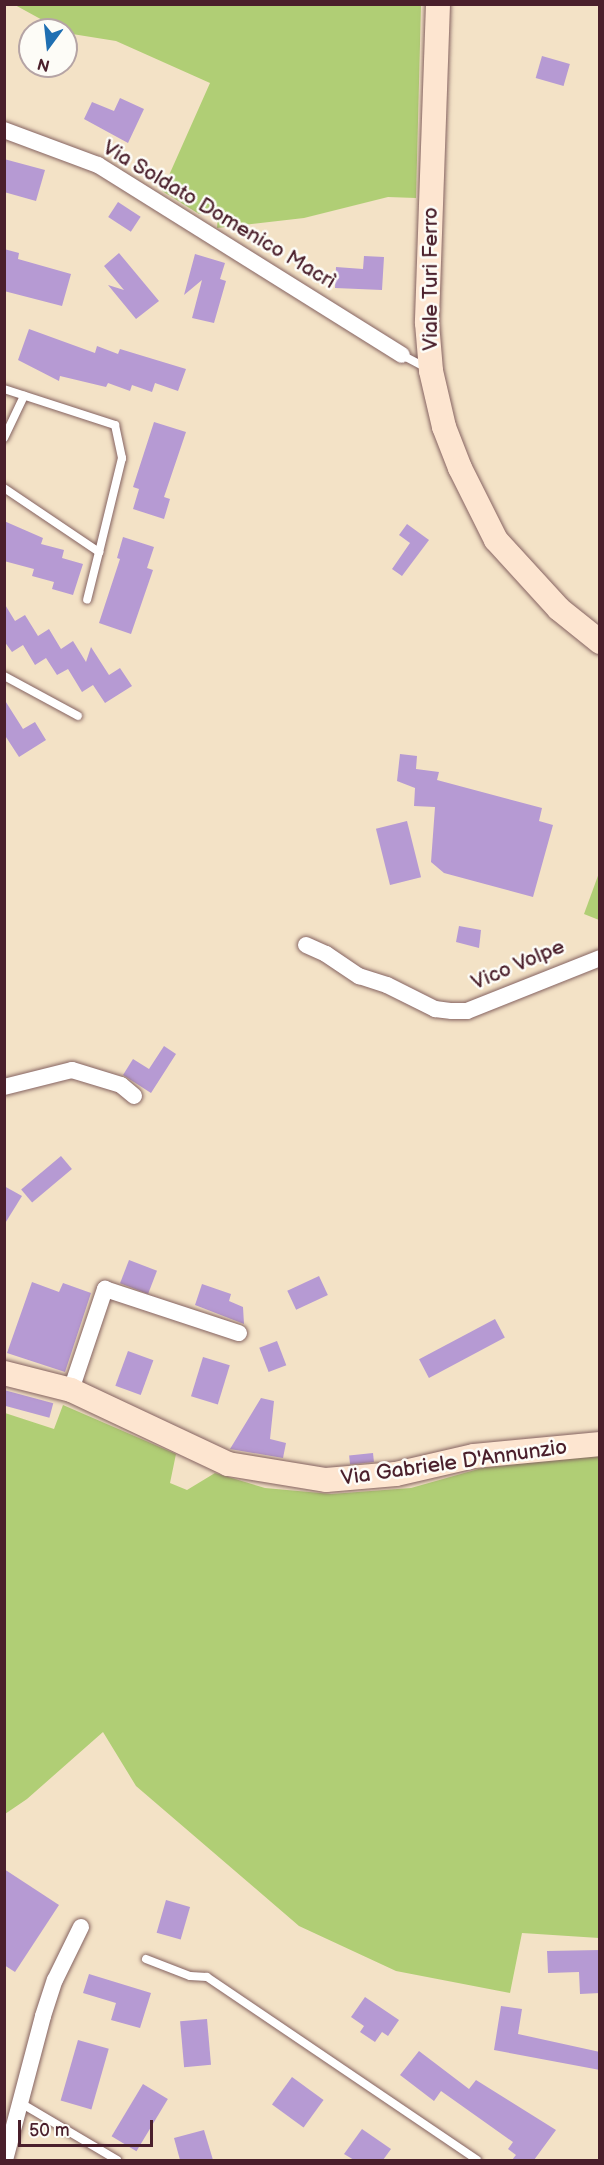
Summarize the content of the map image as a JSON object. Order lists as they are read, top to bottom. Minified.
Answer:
{"streets":{"main road":["Viale Turi Ferro","Via Gabriele D'Annunzio"],"street":["Via Soldato Domenico Macrì","Vico Volpe"]},"scale_bar":"50 m","north":"bottom"}
